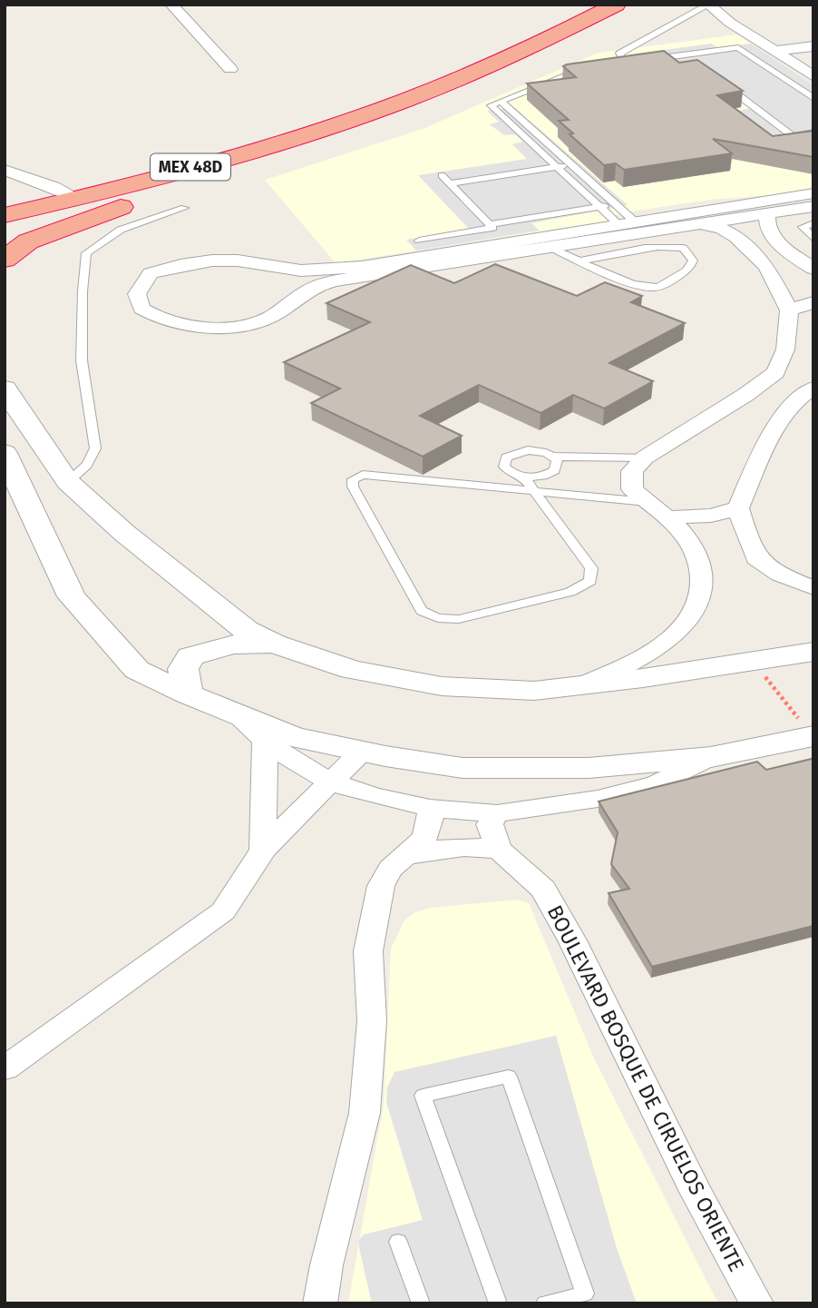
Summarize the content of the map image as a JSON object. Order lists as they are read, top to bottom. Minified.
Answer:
{"streets":{"highway":["MEX 48D"],"street":["BOULEVARD BOSQUE DE CIRUELOS ORIENTE"]}}
